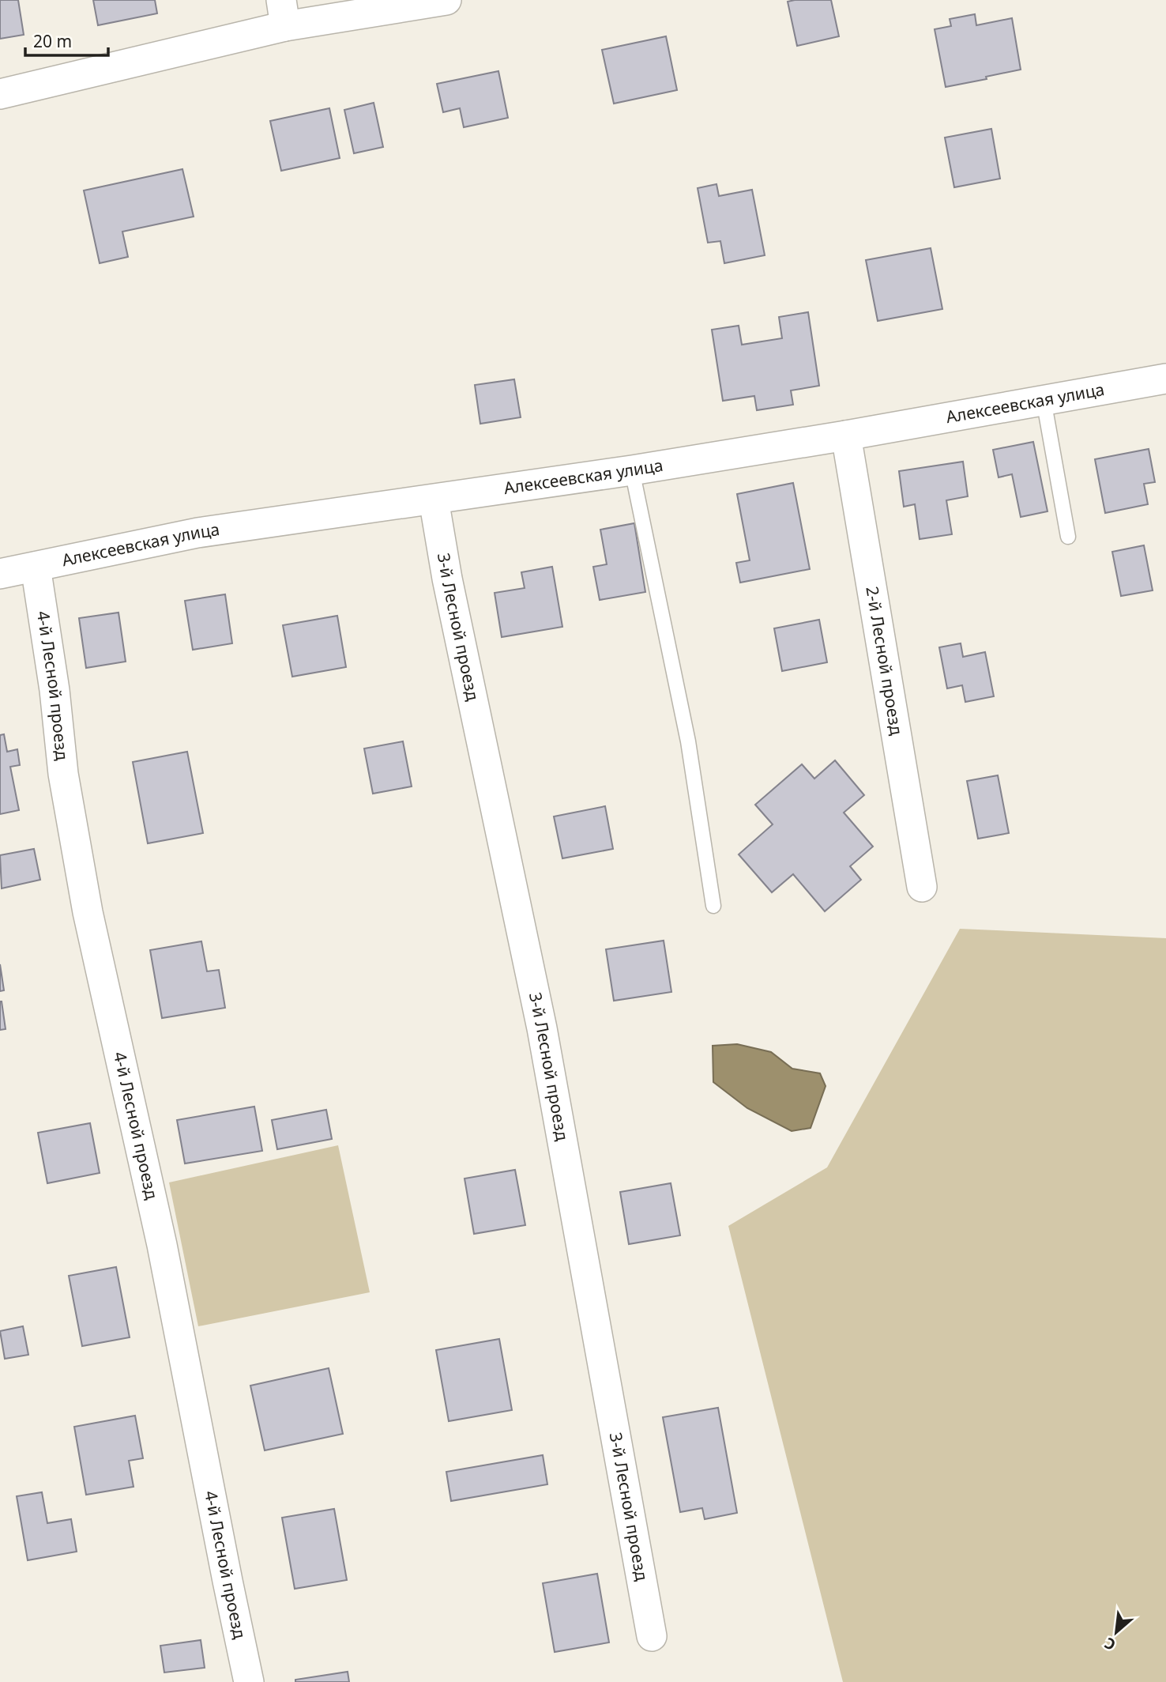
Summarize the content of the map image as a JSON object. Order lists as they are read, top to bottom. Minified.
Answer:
{"streets":{"street":["Алексеевская улица","3-й Лесной проезд","2-й Лесной проезд","4-й Лесной проезд"]},"crossings":[["Алексеевская улица","3-й Лесной проезд"],["Алексеевская улица","2-й Лесной проезд"],["Алексеевская улица","4-й Лесной проезд"]],"scale_bar":"20 m","north":"bottom left"}
